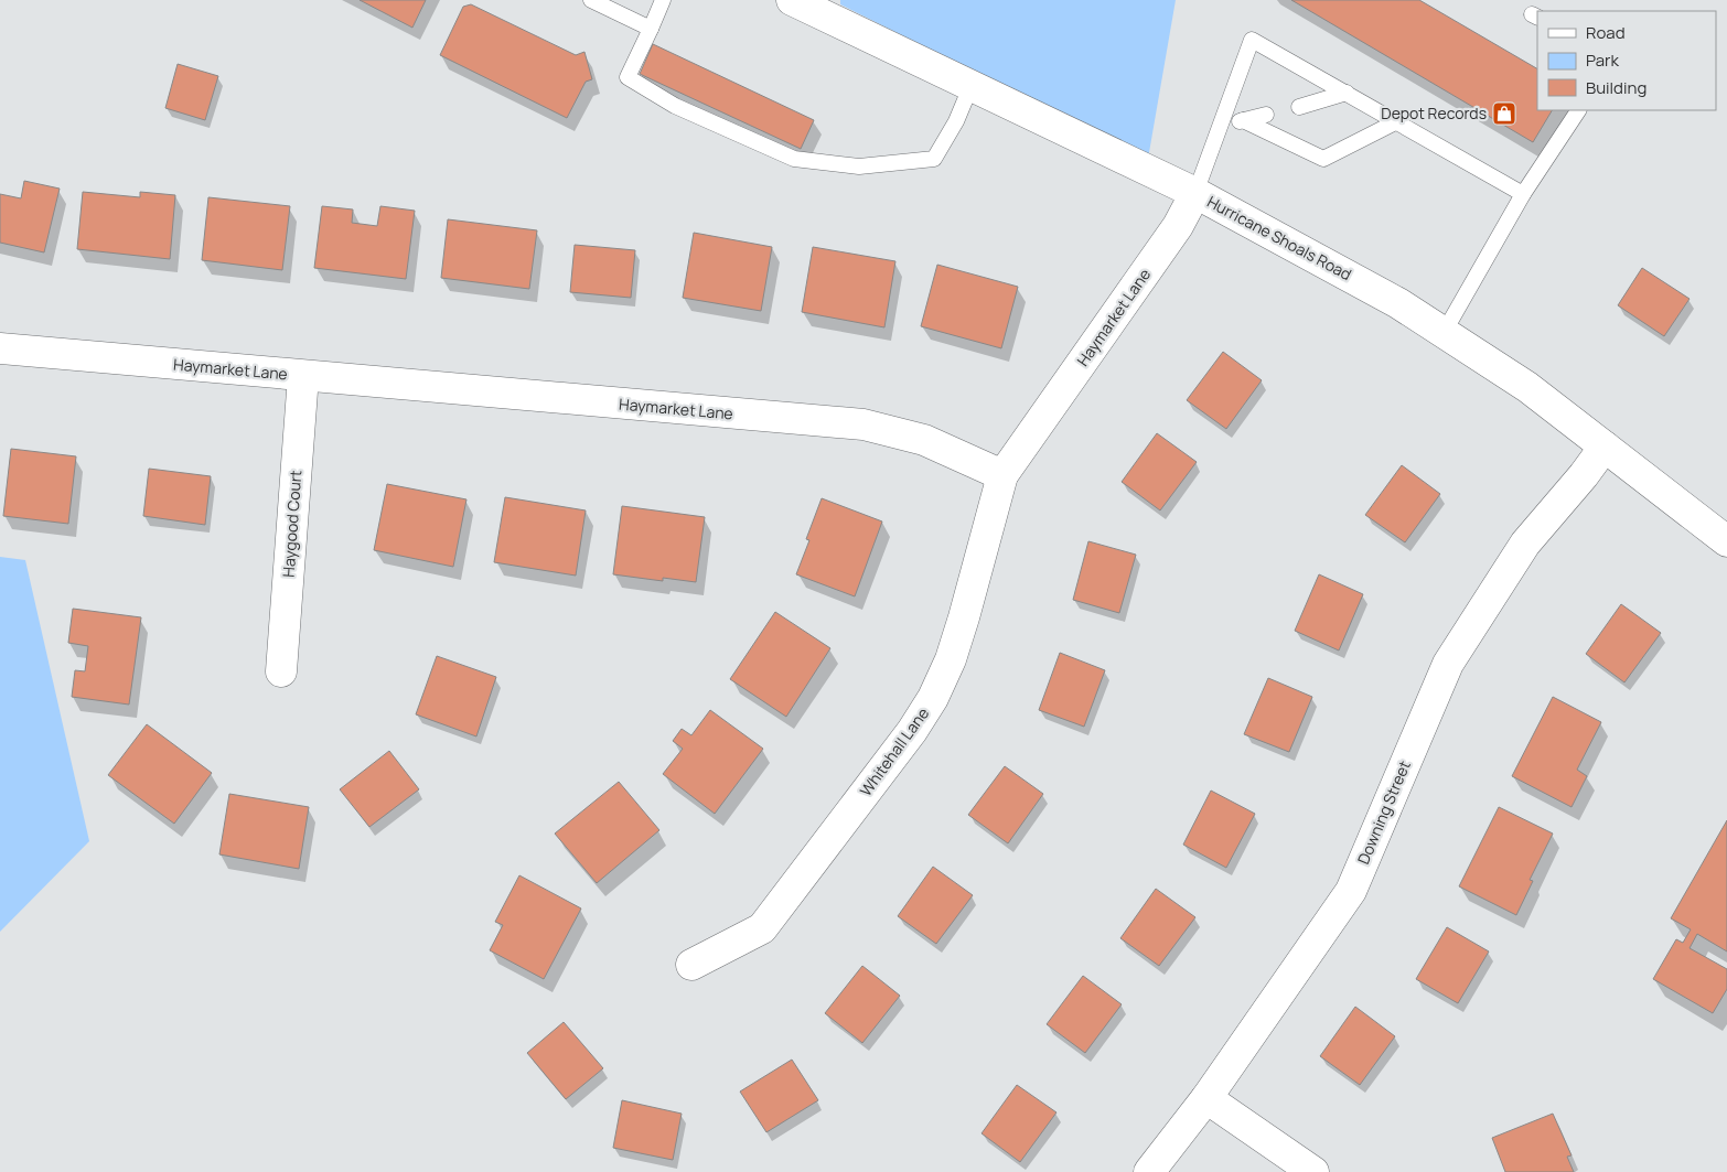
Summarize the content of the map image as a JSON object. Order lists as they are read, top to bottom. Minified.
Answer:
{"streets":{"street":["Hurricane Shoals Road","Haymarket Lane","Haygood Court","Whitehall Lane","Downing Street"]},"crossings":[["Hurricane Shoals Road","Haymarket Lane"],["Hurricane Shoals Road","Downing Street"],["Haymarket Lane","Haygood Court"],["Haymarket Lane","Whitehall Lane"]],"places":{"shop":["Depot Records"]},"legend":["Road","Park","Building"]}
